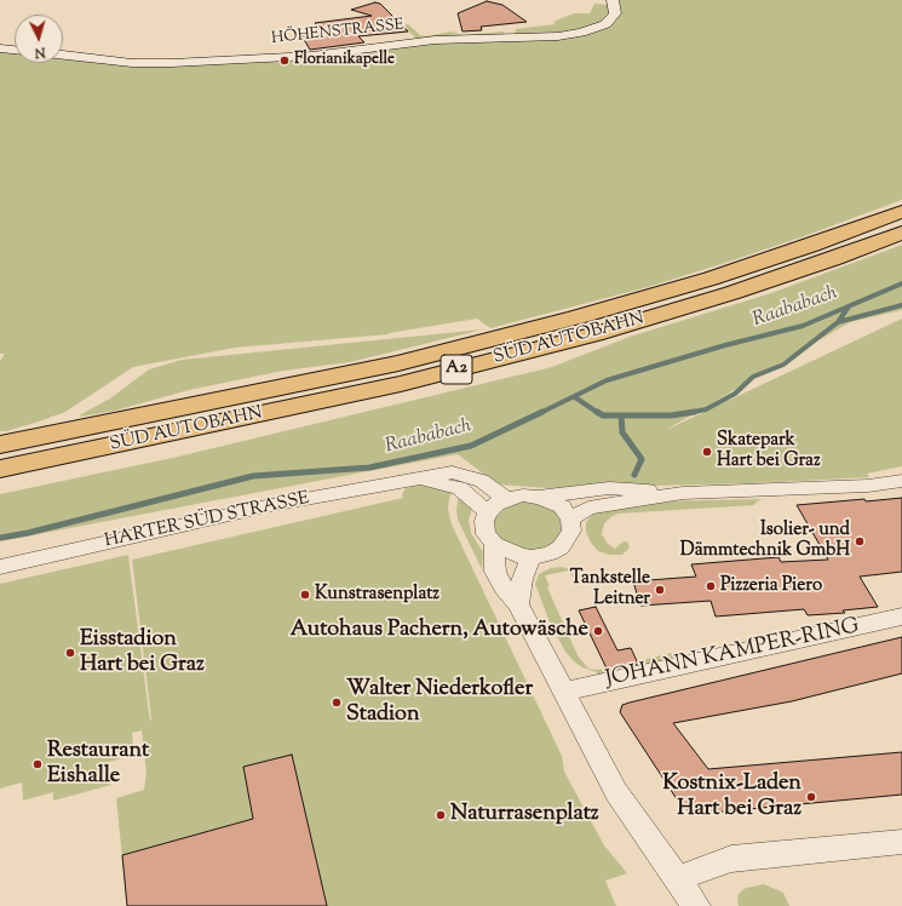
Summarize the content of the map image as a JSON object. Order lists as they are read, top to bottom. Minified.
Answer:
{"streets":{"highway":["SÜD AUTOBAHN","A2"],"street":["HÖHENSTRASSE","HARTER SÜD STRASSE","JOHANN KAMPER-RING"]},"water":["Raababach"],"places":["Florianikapelle","Skatepark Hart bei Graz","Isolier- und Dämmtechnik GmbH","Pizzeria Piero","Tankstelle Leitner","Kunstrasenplatz","Autohaus Pachern, Autowäsche","Eisstadion Hart bei Graz","Walter Niederkofler Stadion","Restaurant Eishalle","Kostnix-Laden Hart bei Graz","Naturrasenplatz"],"north":"bottom"}
